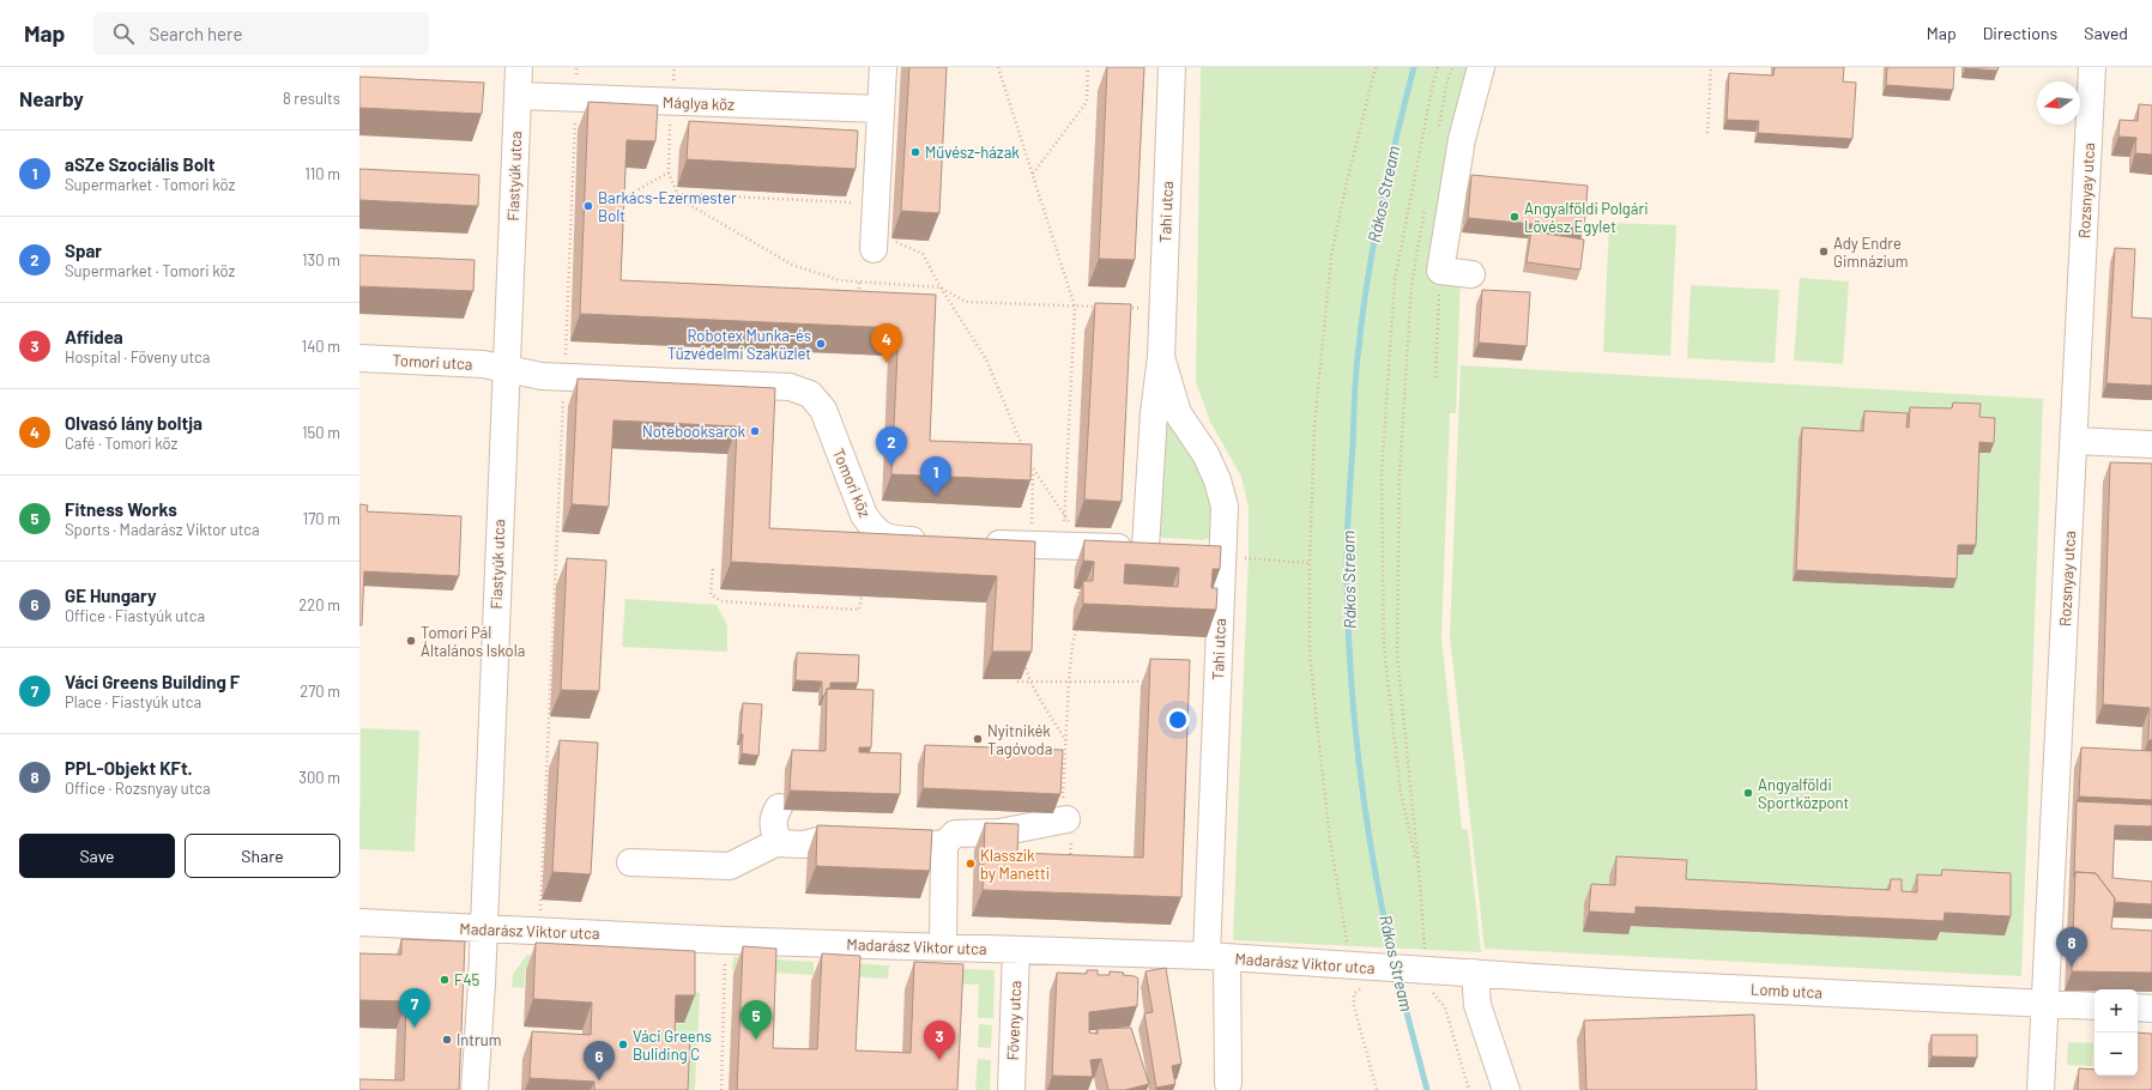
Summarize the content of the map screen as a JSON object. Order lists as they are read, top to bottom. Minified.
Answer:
{"streets":{"street":["Máglya köz","Fiastyúk utca","Rozsnyay utca","Tahi utca","Tomori utca","Tomori köz","Madarász Viktor utca","Lomb utca","Föveny utca"]},"crossings":[["Máglya köz","Fiastyúk utca"],["Fiastyúk utca","Tomori utca"],["Fiastyúk utca","Tomori köz"],["Fiastyúk utca","Madarász Viktor utca"],["Rozsnyay utca","Lomb utca"],["Tahi utca","Madarász Viktor utca"],["Tomori utca","Tomori köz"],["Madarász Viktor utca","Lomb utca"],["Madarász Viktor utca","Föveny utca"]],"water":["Rákos Stream"],"places":["Művész-házak","Barkács-Ezermester Bolt","Angyalföldi Polgári Lövész Egylet","Ady Endre Gimnázium","Robotex Munka-és Tűzvédelmi Szaküzlet","Notebooksarok","Tomori Pál Általános Iskola","Nyitnikék Tagóvoda","Angyalföldi Sportközpont","Klasszik by Manetti","F45","Intrum","Váci Greens Buliding C"],"north":"left","page":{"header":"Map","search":"Search here","nav":["Map","Directions","Saved"],"heading":["Nearby","8 results"],"list":[{"mark":"1","name":"aSZe Szociális Bolt","note":"Supermarket · Tomori köz","value":"110 m"},{"mark":"2","name":"Spar","note":"Supermarket · Tomori köz","value":"130 m"},{"mark":"3","name":"Affidea","note":"Hospital · Föveny utca","value":"140 m"},{"mark":"4","name":"Olvasó lány boltja","note":"Café · Tomori köz","value":"150 m"},{"mark":"5","name":"Fitness Works","note":"Sports · Madarász Viktor utca","value":"170 m"},{"mark":"6","name":"GE Hungary","note":"Office · Fiastyúk utca","value":"220 m"},{"mark":"7","name":"Váci Greens Building F","note":"Place · Fiastyúk utca","value":"270 m"},{"mark":"8","name":"PPL-Objekt KFt.","note":"Office · Rozsnyay utca","value":"300 m"}],"pins":["4","2","1","8","7","5","3","6"],"buttons":["Save","Share"],"map_buttons":["+","−"]}}
